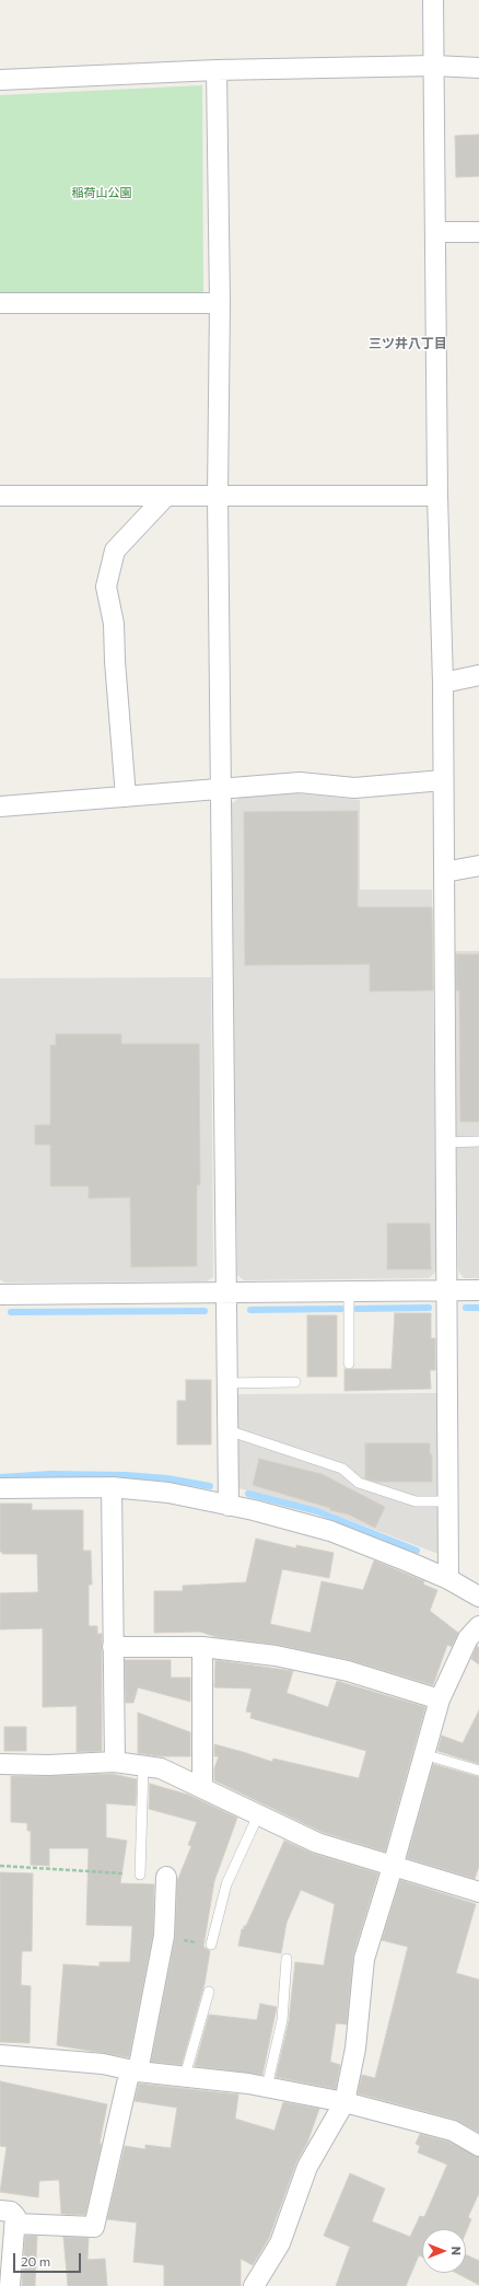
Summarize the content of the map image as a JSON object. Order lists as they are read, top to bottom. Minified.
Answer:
{"districts":["三ツ井八丁目"],"parks":["稲荷山公園"],"scale_bar":"20 m","north":"right"}
